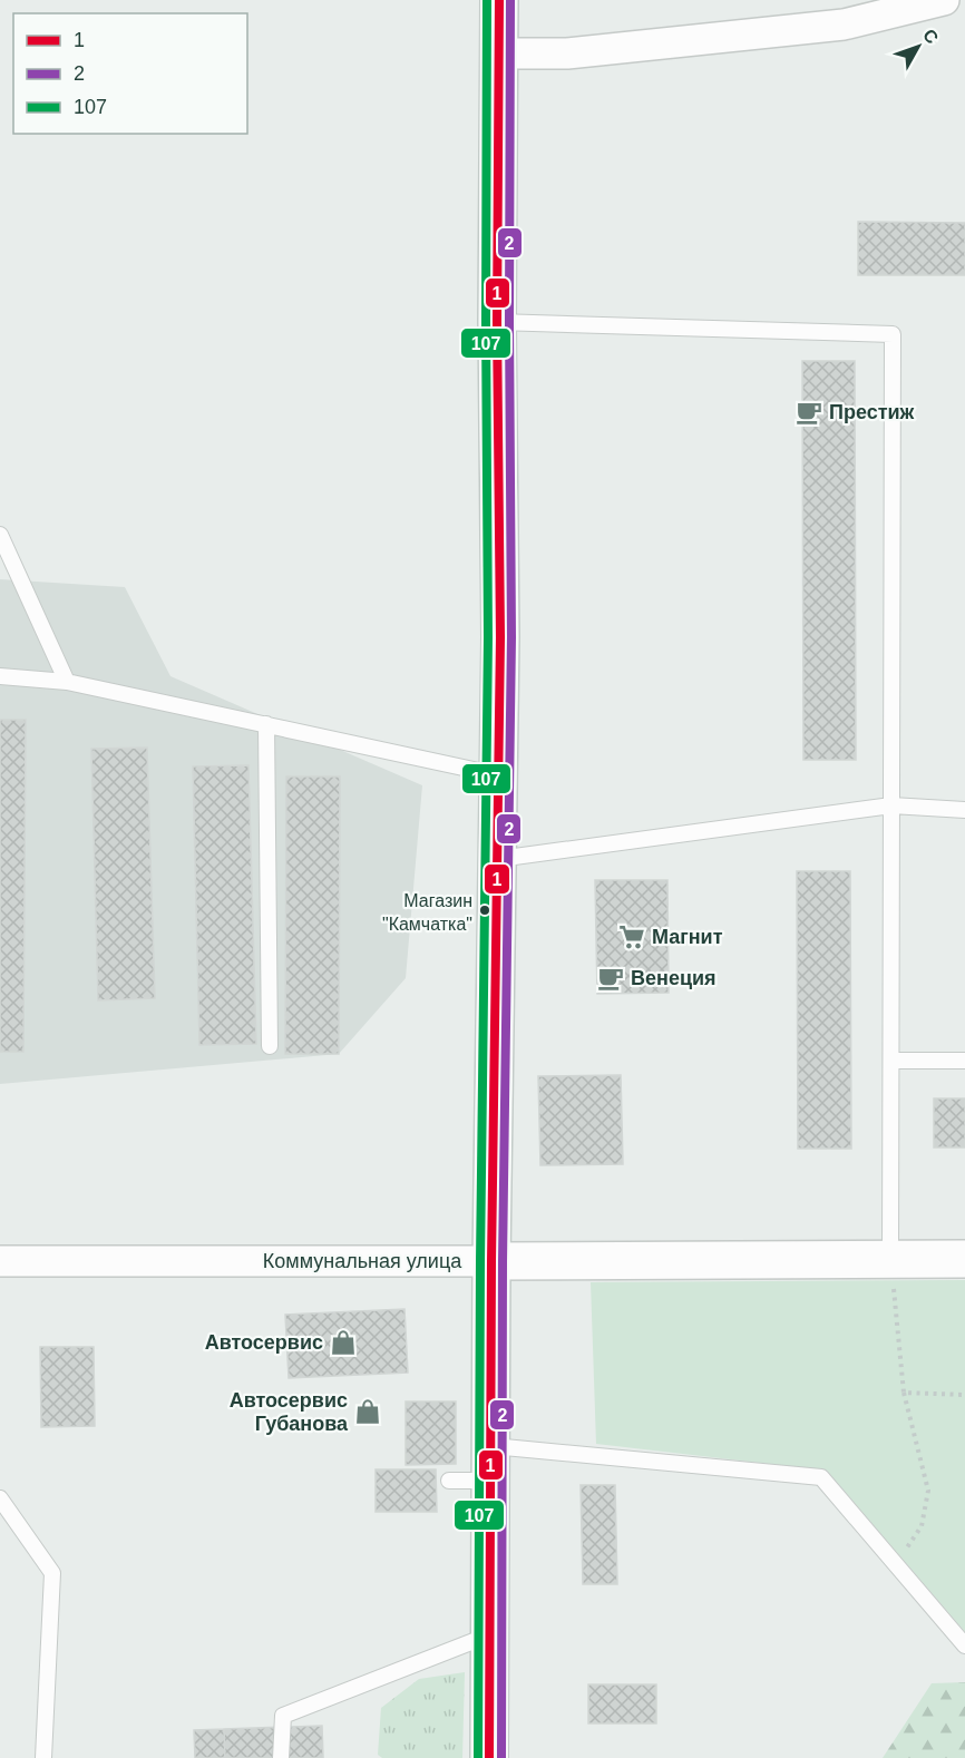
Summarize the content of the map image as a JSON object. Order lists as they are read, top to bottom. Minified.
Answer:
{"streets":{"main road":["Коммунальная улица"]},"places":{"cafe":["Престиж","Венеция"],"other":["Магазин \"Камчатка\""],"supermarket":["Магнит"],"shop":["Автосервис","Автосервис Губанова"]},"lines":["transit line 1","transit line 2","transit line 107"],"legend":["1","2","107"],"north":"top right"}
